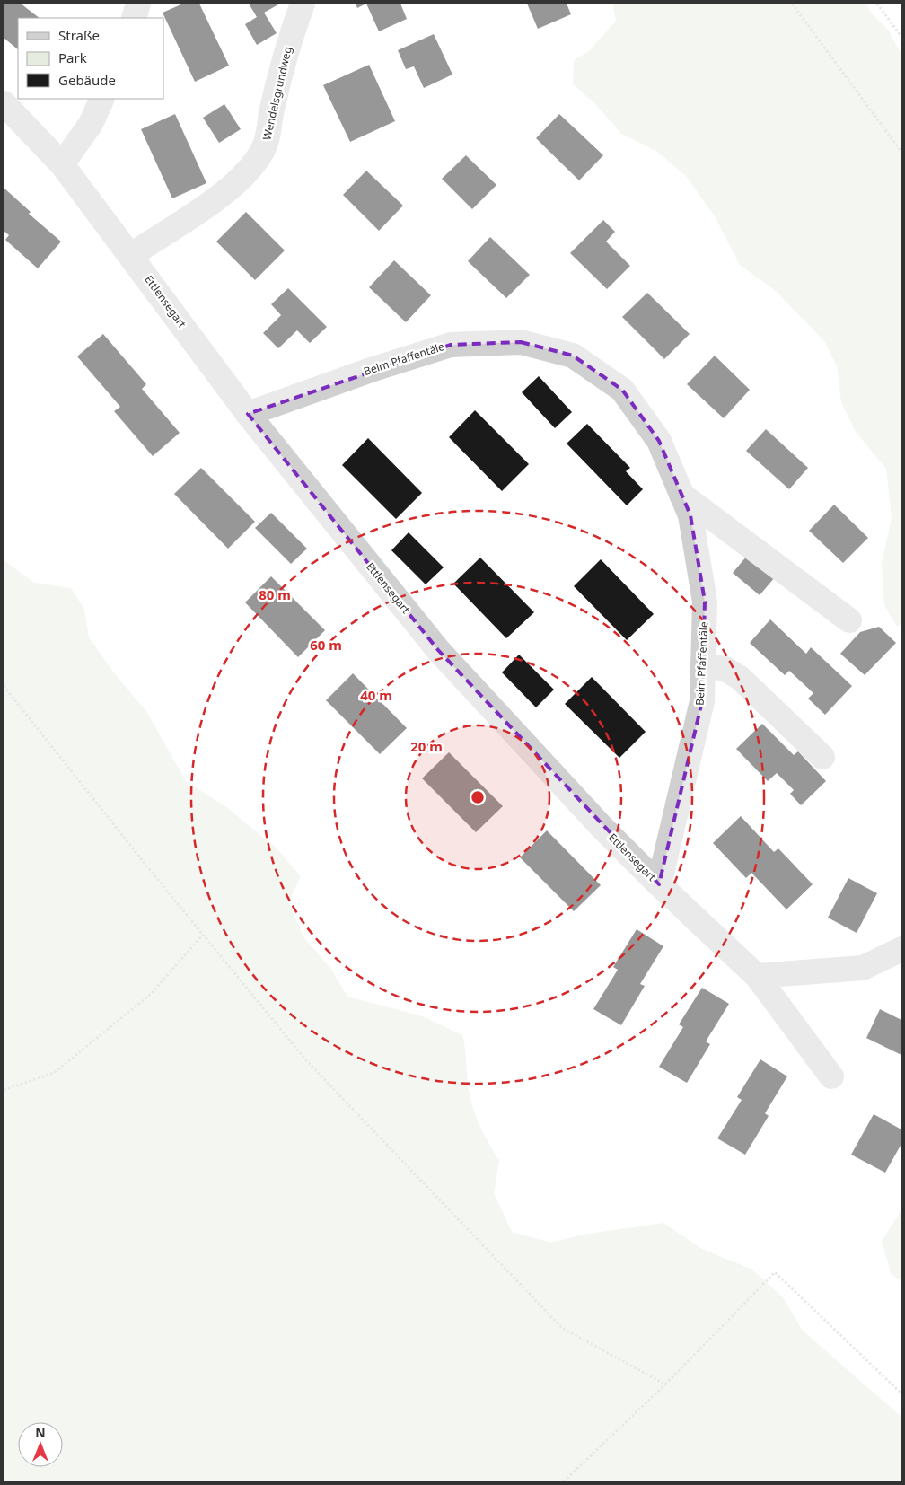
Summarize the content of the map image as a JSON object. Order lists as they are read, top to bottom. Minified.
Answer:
{"streets":{"street":["Wendelsgrundweg","Ettlensegart","Beim Pfaffentäle"]},"crossings":[["Wendelsgrundweg","Ettlensegart"],["Ettlensegart","Beim Pfaffentäle"]],"legend":["Straße","Park","Gebäude"],"north":"top","rings":["80 m","60 m","40 m","20 m"]}
